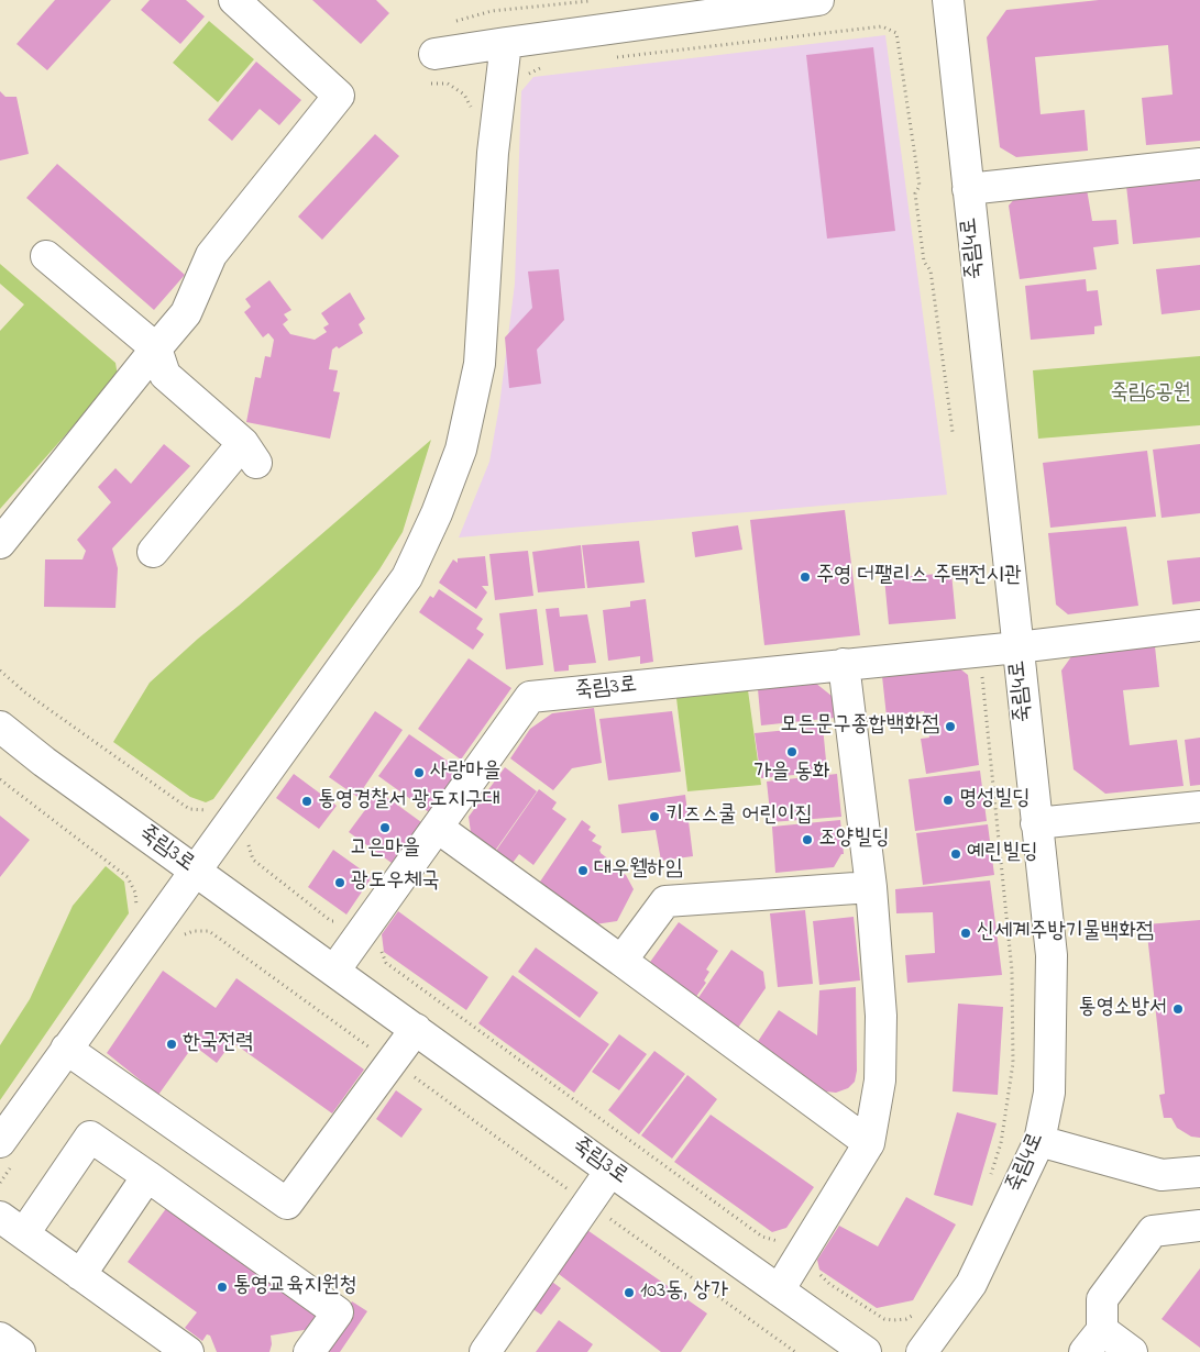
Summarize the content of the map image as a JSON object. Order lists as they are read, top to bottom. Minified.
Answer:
{"streets":{"street":["죽림4로","죽림3로"]},"crossings":[["죽림4로","죽림3로"]],"parks":["죽림6공원"],"places":["주영 더팰리스 주택전시관","모든문구종합백화점","가을 동화","사랑마을","명성빌딩","통영경찰서 광도지구대","키즈스쿨 어린이집","고은마을","조양빌딩","예린빌딩","대우웰하임","광도우체국","신세계주방기물백화점","통영소방서","한국전력","통영교육지원청","103동, 상가"]}
